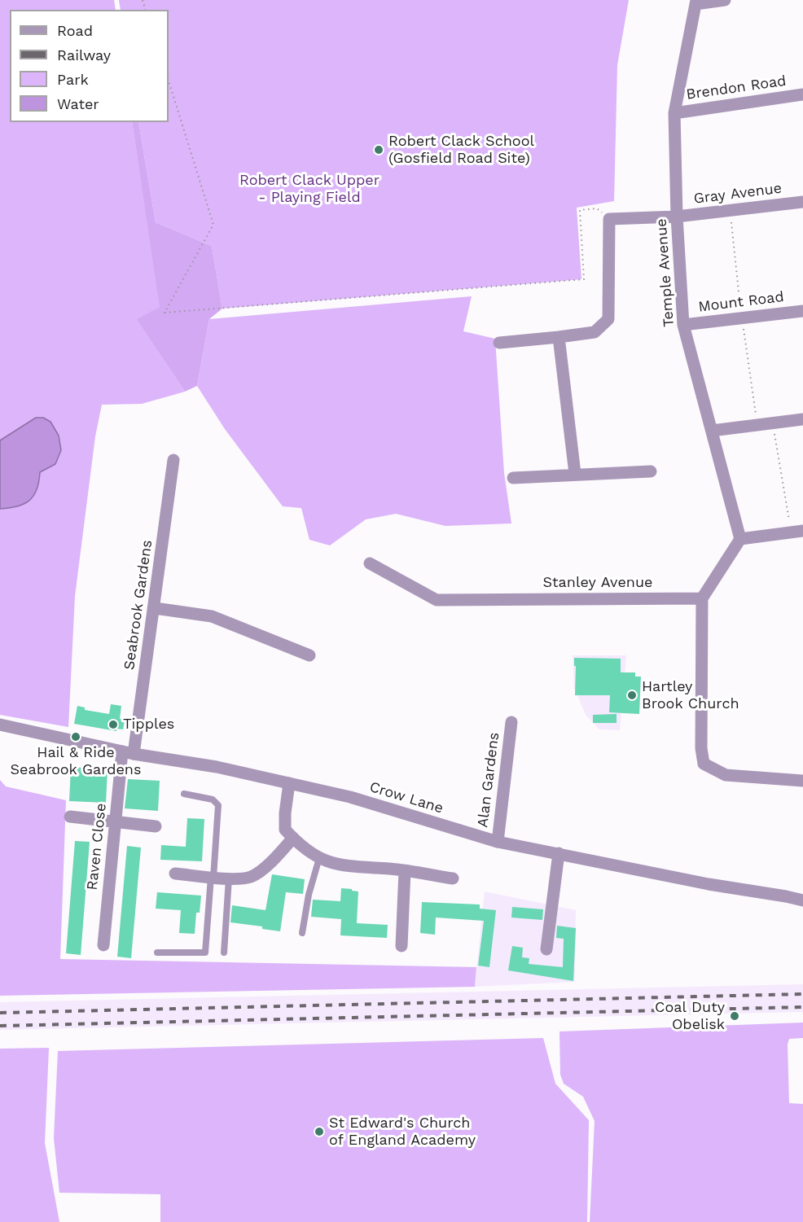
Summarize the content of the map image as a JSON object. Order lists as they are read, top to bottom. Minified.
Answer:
{"streets":{"street":["Brendon Road","Gray Avenue","Temple Avenue","Mount Road","Stanley Avenue","Seabrook Gardens","Alan Gardens","Crow Lane","Raven Close"]},"crossings":[["Brendon Road","Temple Avenue"],["Gray Avenue","Temple Avenue"],["Temple Avenue","Mount Road"],["Seabrook Gardens","Crow Lane"],["Seabrook Gardens","Raven Close"],["Alan Gardens","Crow Lane"],["Crow Lane","Raven Close"]],"parks":["Robert Clack Upper - Playing Field"],"places":["Robert Clack School (Gosfield Road Site)","Hartley Brook Church","Tipples","Hail & Ride Seabrook Gardens","Coal Duty Obelisk","St Edward's Church of England Academy"],"legend":["Road","Railway","Park","Water"]}
